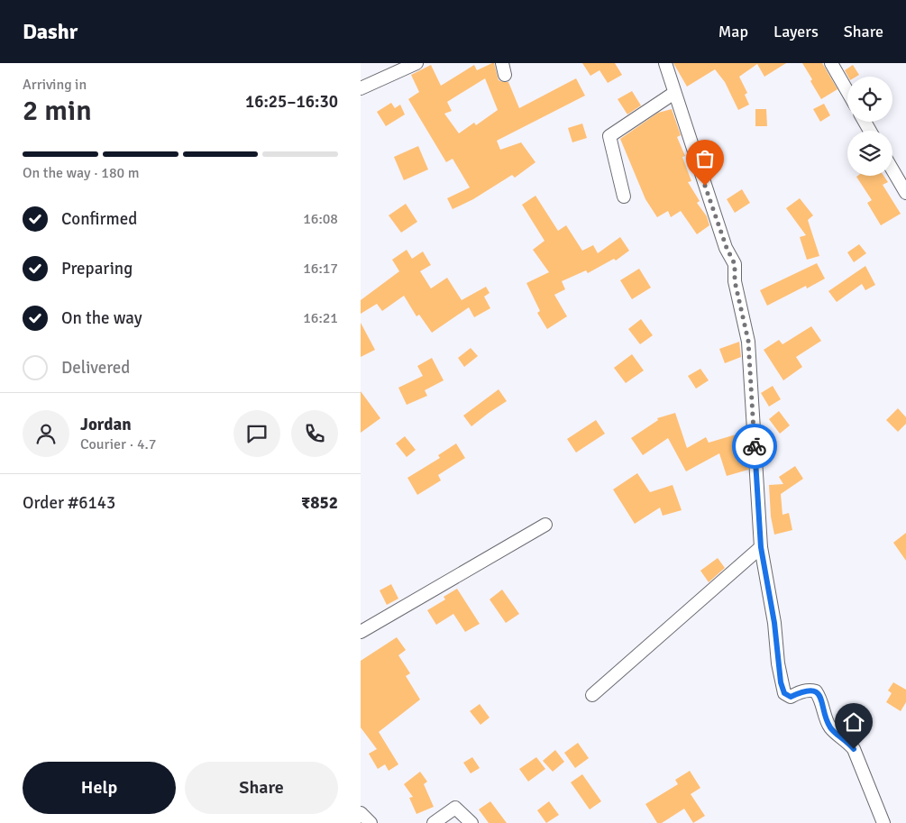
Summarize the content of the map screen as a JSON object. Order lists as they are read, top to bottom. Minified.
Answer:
{"page":{"header":"Dashr","nav":["Map","Layers","Share"],"heading":["2 min","Arriving in","16:25–16:30"],"panel":["Jordan","Courier · 4.7","Order #6143","₹852"],"bar":"On the way · 180 m","list":[["Confirmed","16:08"],["Preparing","16:17"],["On the way","16:21"],"Delivered"],"buttons":["Help","Share"]}}
